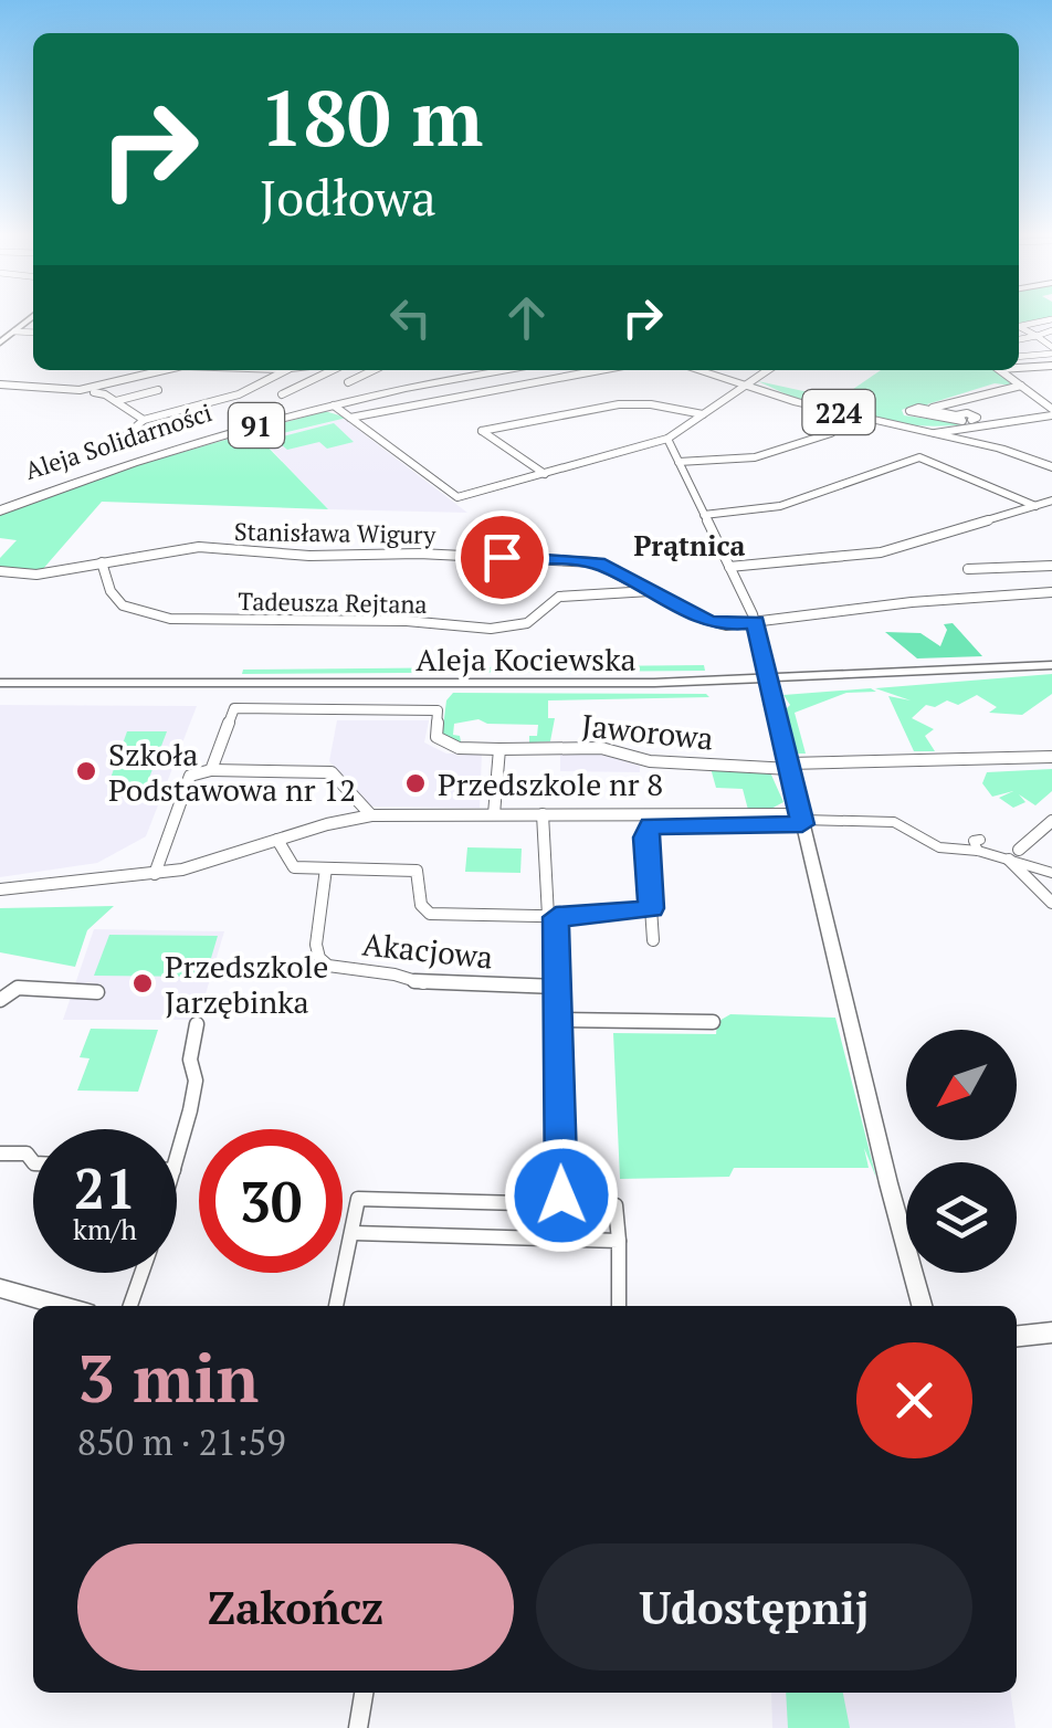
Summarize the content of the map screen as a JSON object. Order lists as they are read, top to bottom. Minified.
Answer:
{"streets":{"main road":["224","91","Aleja Solidarności"],"street":["Stanisława Wigury","Tadeusza Rejtana","Aleja Kociewska","Jaworowa","Akacjowa"]},"crossings":[["Stanisława Wigury","Tadeusza Rejtana"]],"districts":["Prątnica"],"places":["Szkoła Podstawowa nr 12","Przedszkole nr 8","Przedszkole Jarzębinka"],"north":"bottom left","page":{"turn":["180 m","Jodłowa"],"speed":"21 km/h","limit":"30","heading":["3 min","850 m · 21:59"],"buttons":["Zakończ","Udostępnij"]}}
